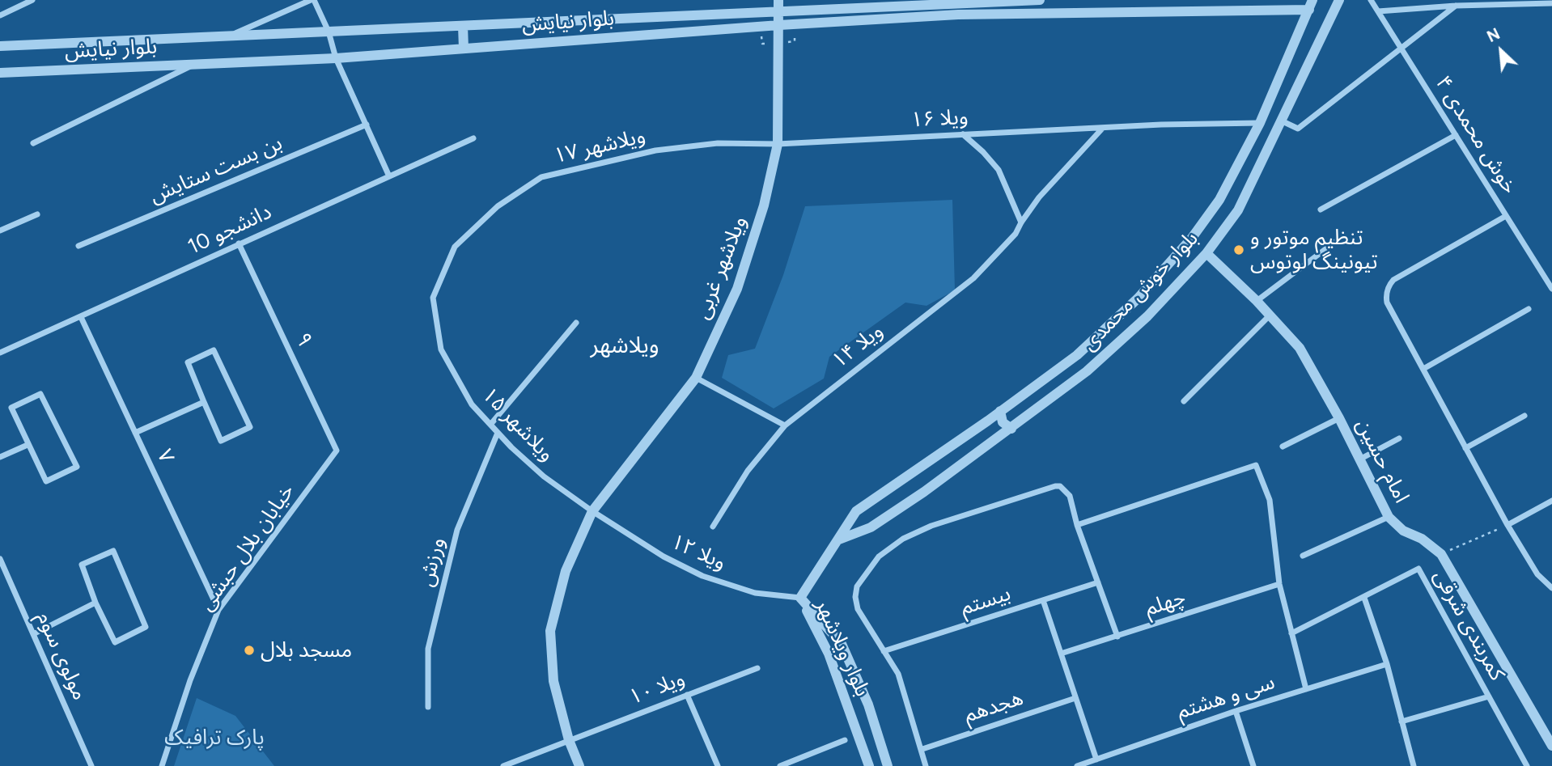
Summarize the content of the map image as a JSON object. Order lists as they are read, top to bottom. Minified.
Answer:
{"streets":{"street":["بلوار نیایش","۱۶ ویلا","خوش محمدی ۴","ویلاشهر ۱۷","بن بست ستایش","دانشجو 10","ویلاشهر غربی","بلوار خوش محمدی","۹","۱۴ ویلا","ویلاشهر ۱۵","۷","امام حسین","خیابان بلال حبشی","ویلا ۱۲","ورزش","بیستم","چهلم","کمربندی شرقی","بلوار ویلاشهر","مولوی سوم","۱۰ ویلا","سی و هشتم","هجدهم"]},"crossings":[["بلوار نیایش","ویلاشهر غربی"],["بلوار نیایش","بلوار خوش محمدی"],["۱۶ ویلا","ویلاشهر ۱۷"],["۱۶ ویلا","ویلاشهر غربی"],["۱۶ ویلا","بلوار خوش محمدی"],["۱۶ ویلا","۱۴ ویلا"],["ویلاشهر ۱۷","ویلاشهر غربی"],["ویلاشهر ۱۷","ویلاشهر ۱۵"],["دانشجو 10","۹"],["دانشجو 10","۷"],["ویلاشهر غربی","ویلاشهر ۱۵"],["ویلاشهر غربی","ویلا ۱۲"],["ویلاشهر غربی","۱۰ ویلا"],["بلوار خوش محمدی","امام حسین"],["۹","خیابان بلال حبشی"],["ویلاشهر ۱۵","ویلا ۱۲"],["ویلاشهر ۱۵","ورزش"],["۷","خیابان بلال حبشی"],["ویلا ۱۲","بلوار ویلاشهر"]],"districts":["ویلاشهر"],"parks":["پارک ترافیک"],"places":["تنظیم موتور و تیونینگ لوتوس","مسجد بلال"],"north":"top left"}
